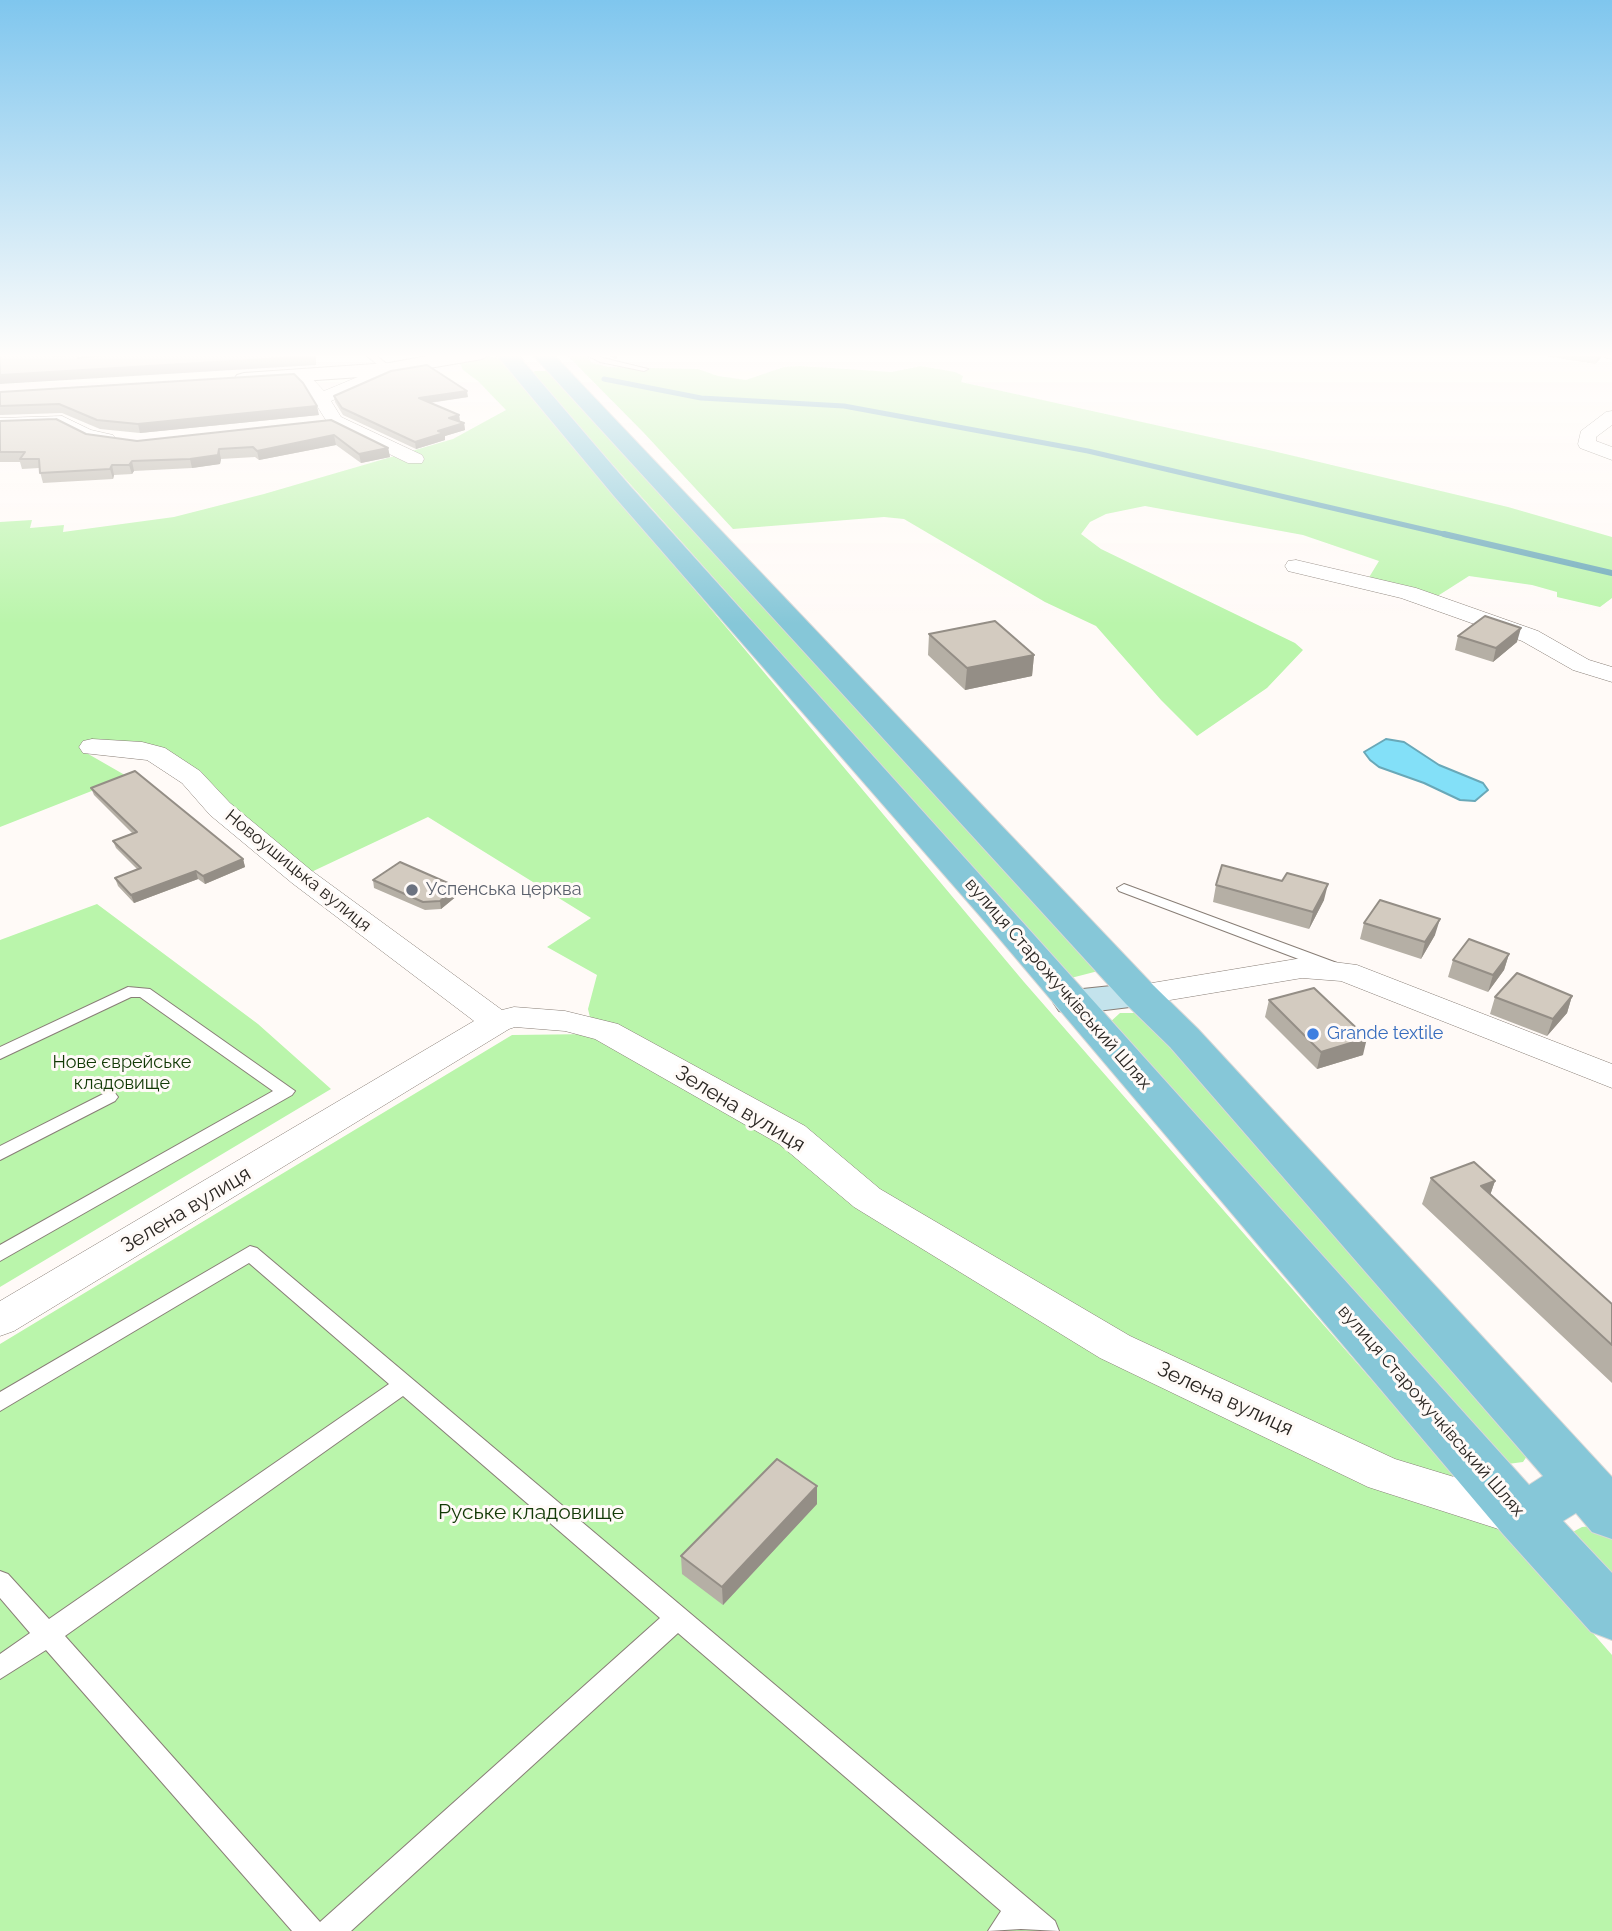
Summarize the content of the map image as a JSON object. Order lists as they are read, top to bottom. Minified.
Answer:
{"streets":{"main road":["вулиця Старожучківський Шлях"],"street":["Новоушицька вулиця","Зелена вулиця"]},"crossings":[["Новоушицька вулиця","Зелена вулиця"],["вулиця Старожучківський Шлях","Зелена вулиця"]],"parks":["Нове єврейське кладовище","Руське кладовище"],"places":["Успенська церква","Grande textile"]}
